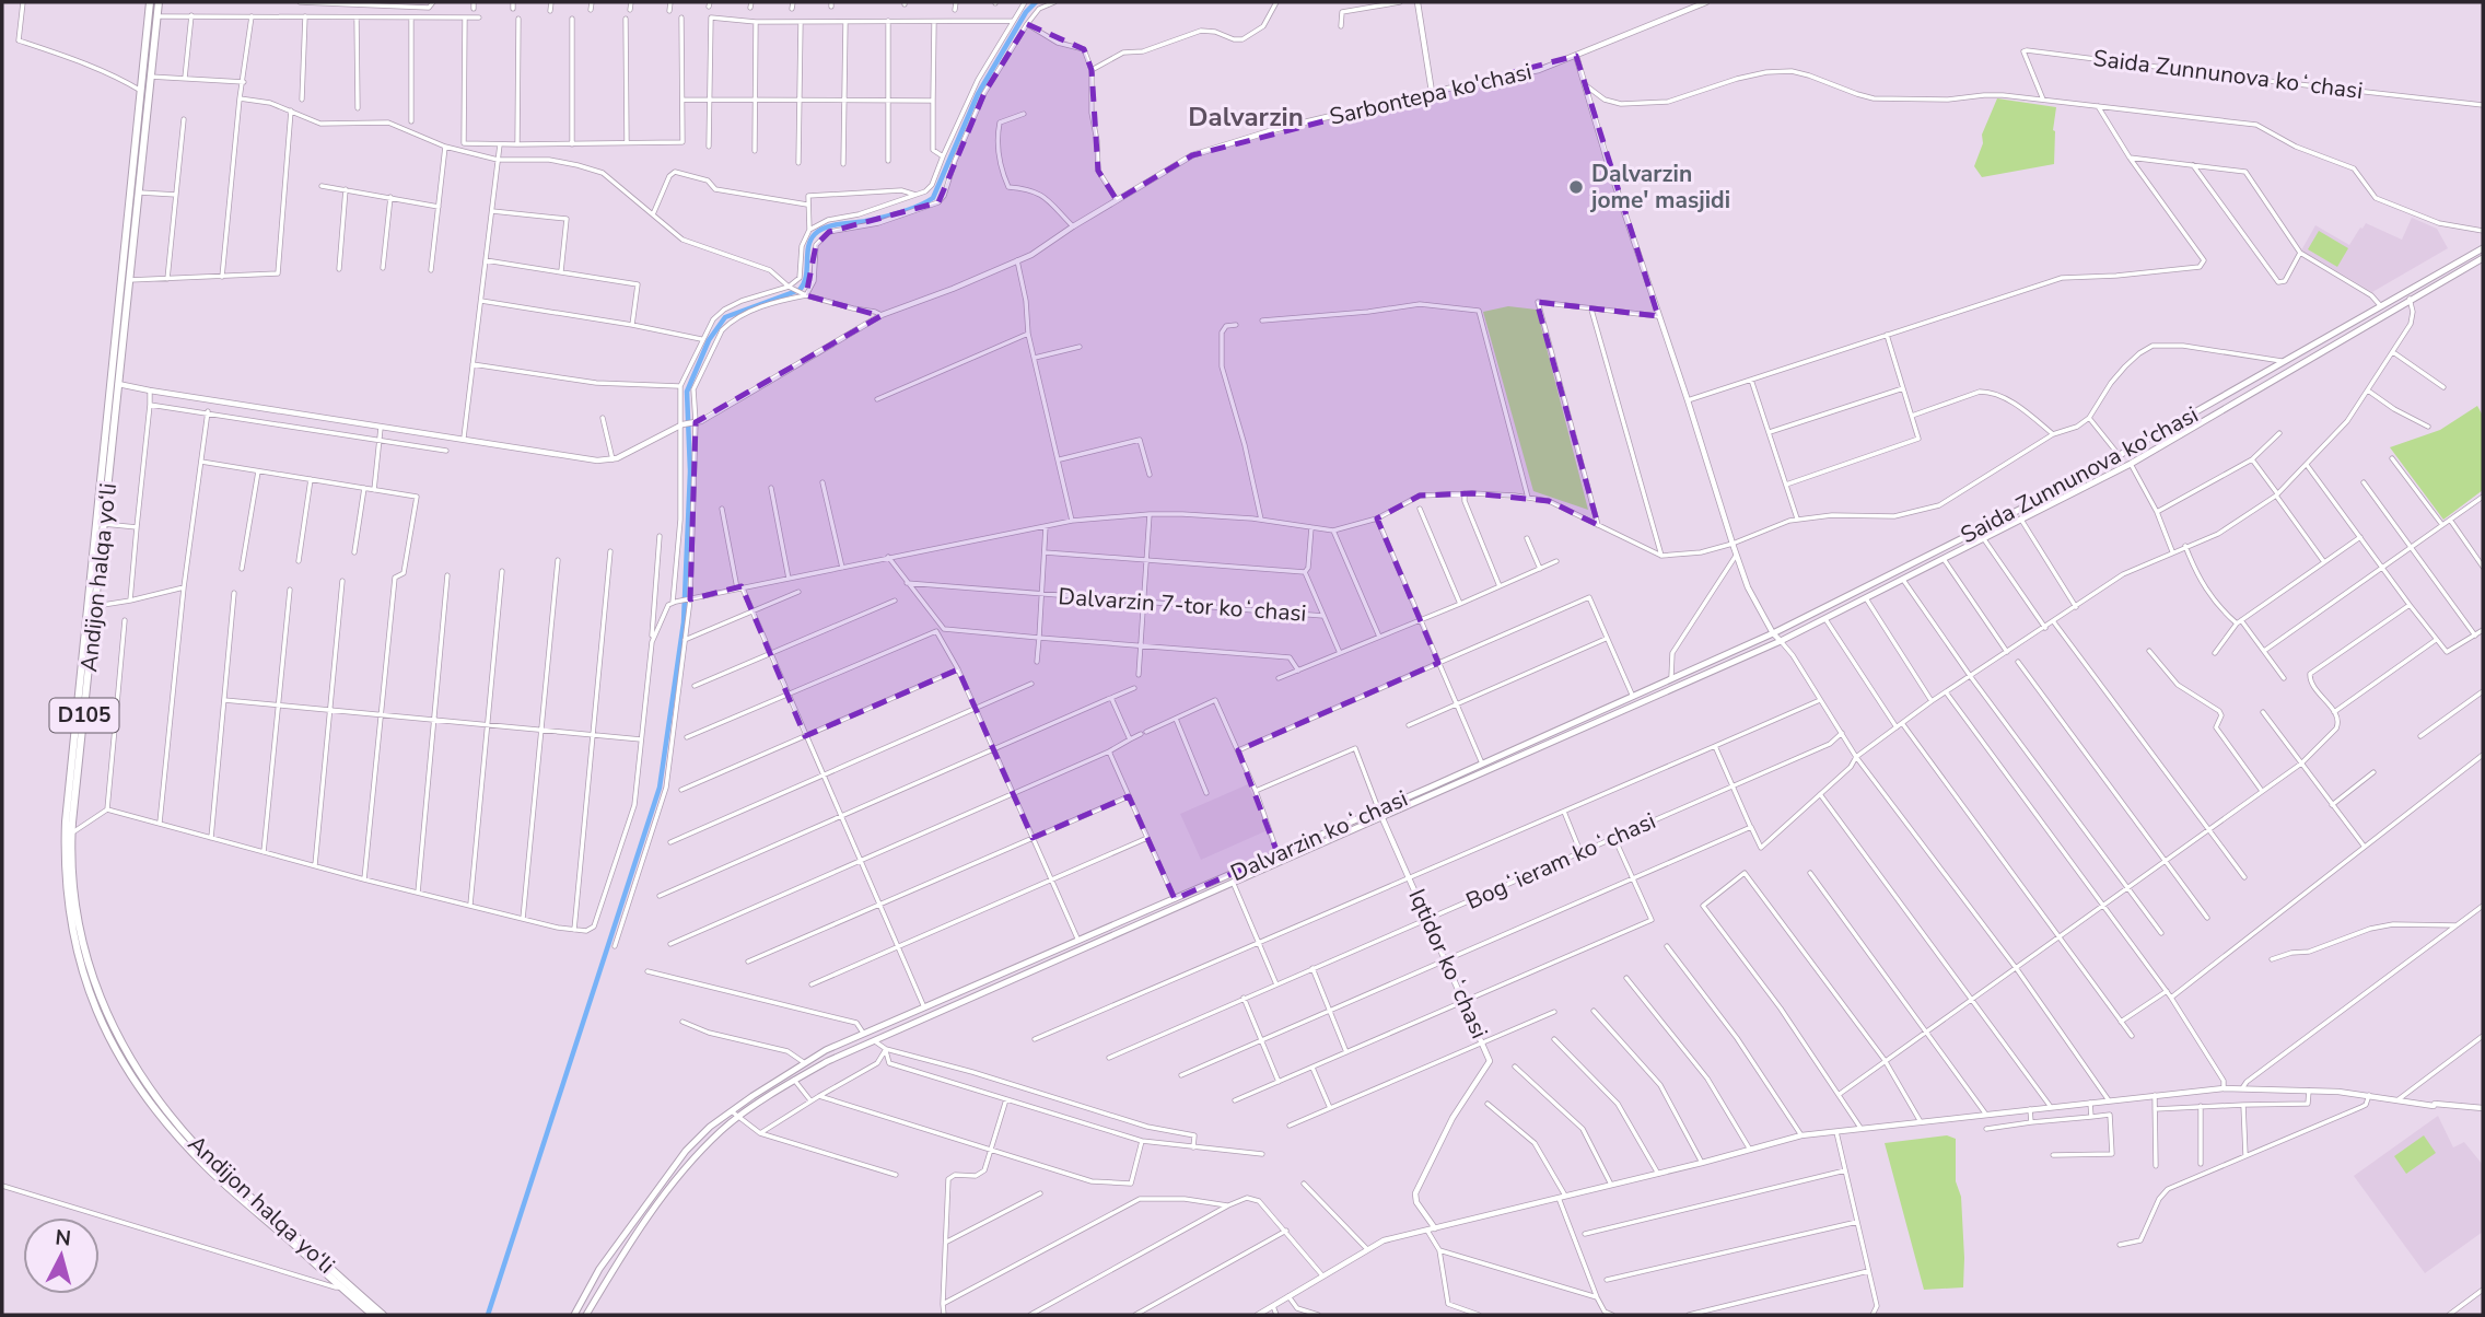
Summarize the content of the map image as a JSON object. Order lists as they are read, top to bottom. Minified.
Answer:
{"streets":{"highway":["Andijon halqa yo‘li","D105"],"main road":["Saida Zunnunova ko'chasi","Dalvarzin koʻchasi"],"street":["Saida Zunnunova koʻchasi","Sarbontepa ko'chasi","Dalvarzin 7-tor koʻchasi","Bogʻieram koʻchasi","Iqtidor koʻchasi"]},"crossings":[["Saida Zunnunova ko'chasi","Dalvarzin koʻchasi"],["Dalvarzin koʻchasi","Iqtidor koʻchasi"],["Bogʻieram koʻchasi","Iqtidor koʻchasi"]],"districts":["Dalvarzin"],"places":["Dalvarzin jome' masjidi"],"north":"top"}
